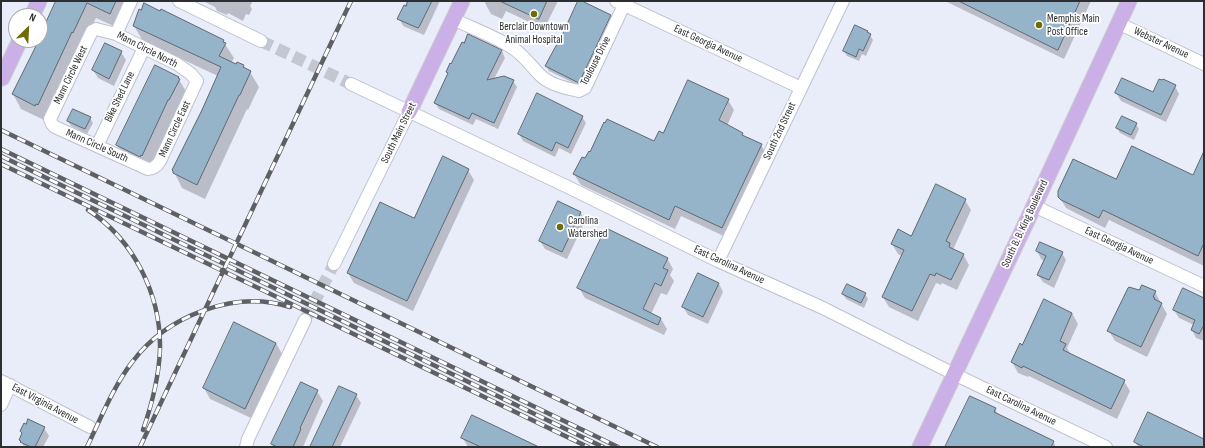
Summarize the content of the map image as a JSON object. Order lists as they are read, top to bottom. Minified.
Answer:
{"streets":{"main road":["South Main Street","South B. B. King Boulevard"],"street":["Webster Avenue","East Georgia Avenue","Mann Circle North","Toulouse Drive","Mann Circle West","Bike Shed Lane","Mann Circle East","South 2nd Street","Mann Circle South","East Carolina Avenue","East Virginia Avenue"]},"crossings":[["Webster Avenue","South B. B. King Boulevard"],["East Georgia Avenue","Toulouse Drive"],["East Georgia Avenue","South 2nd Street"],["East Georgia Avenue","South B. B. King Boulevard"],["Mann Circle North","Mann Circle West"],["Mann Circle North","Bike Shed Lane"],["Mann Circle North","Mann Circle East"],["Toulouse Drive","South Main Street"],["Mann Circle West","Mann Circle South"],["Bike Shed Lane","Mann Circle South"],["Mann Circle East","Mann Circle South"],["South 2nd Street","East Carolina Avenue"],["South Main Street","East Carolina Avenue"],["South B. B. King Boulevard","East Carolina Avenue"]],"places":["Berclair Downtown Animal Hospital","Memphis Main Post Office","Carolina Watershed"],"north":"top right"}
